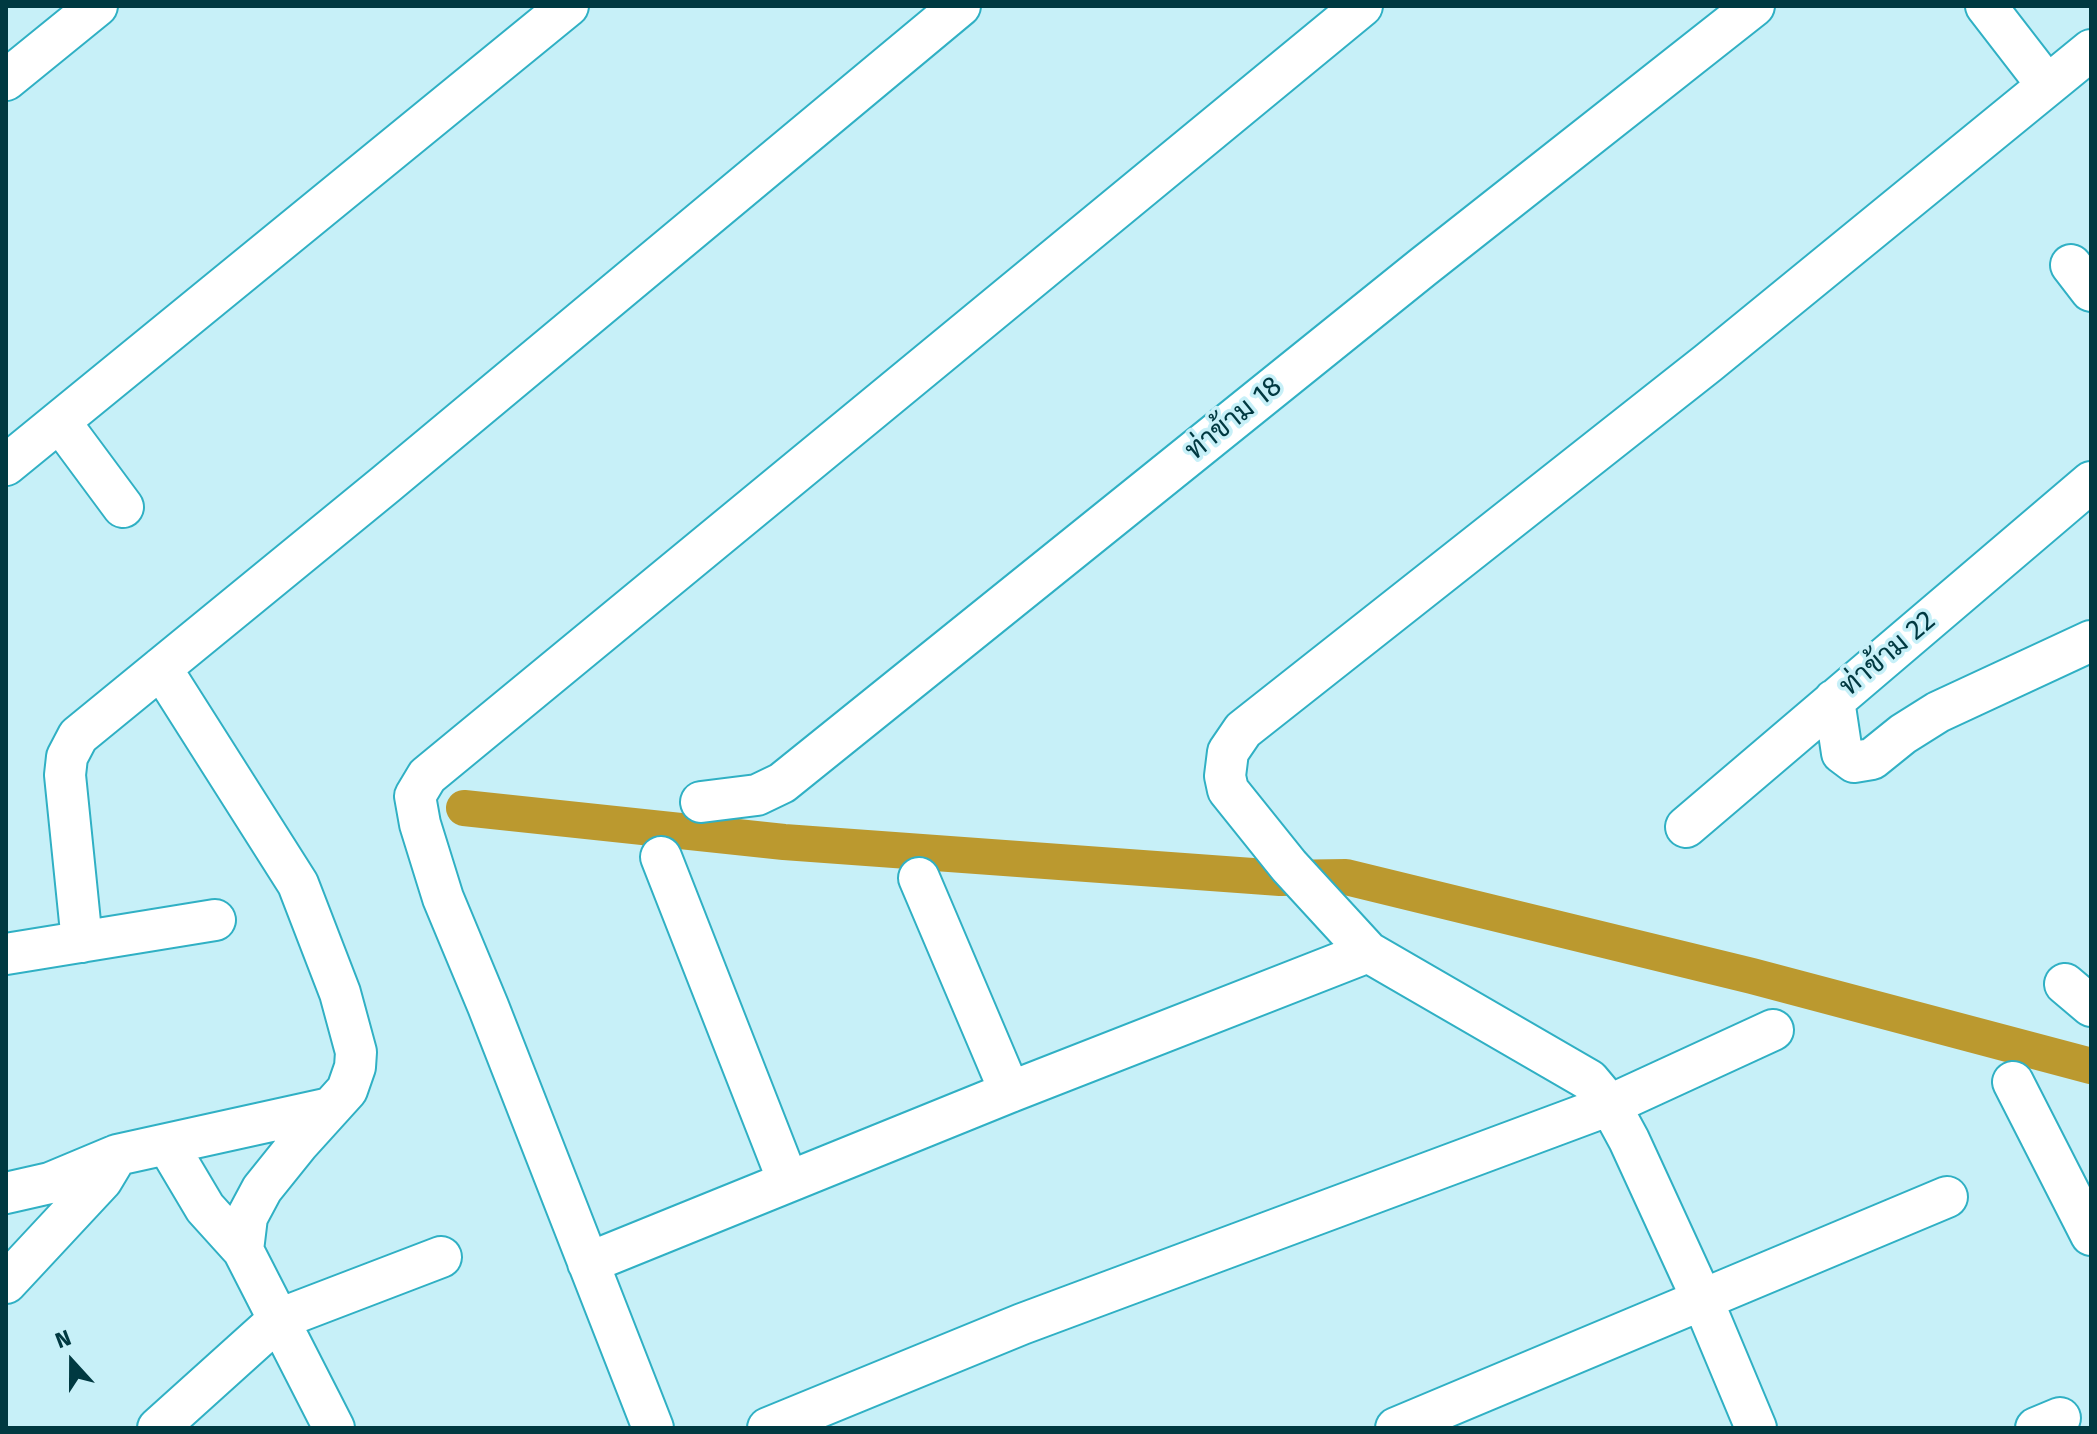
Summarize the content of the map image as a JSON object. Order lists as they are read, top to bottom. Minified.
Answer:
{"streets":{"street":["ท่าข้าม 18","ท่าข้าม 22"]},"north":"top"}
